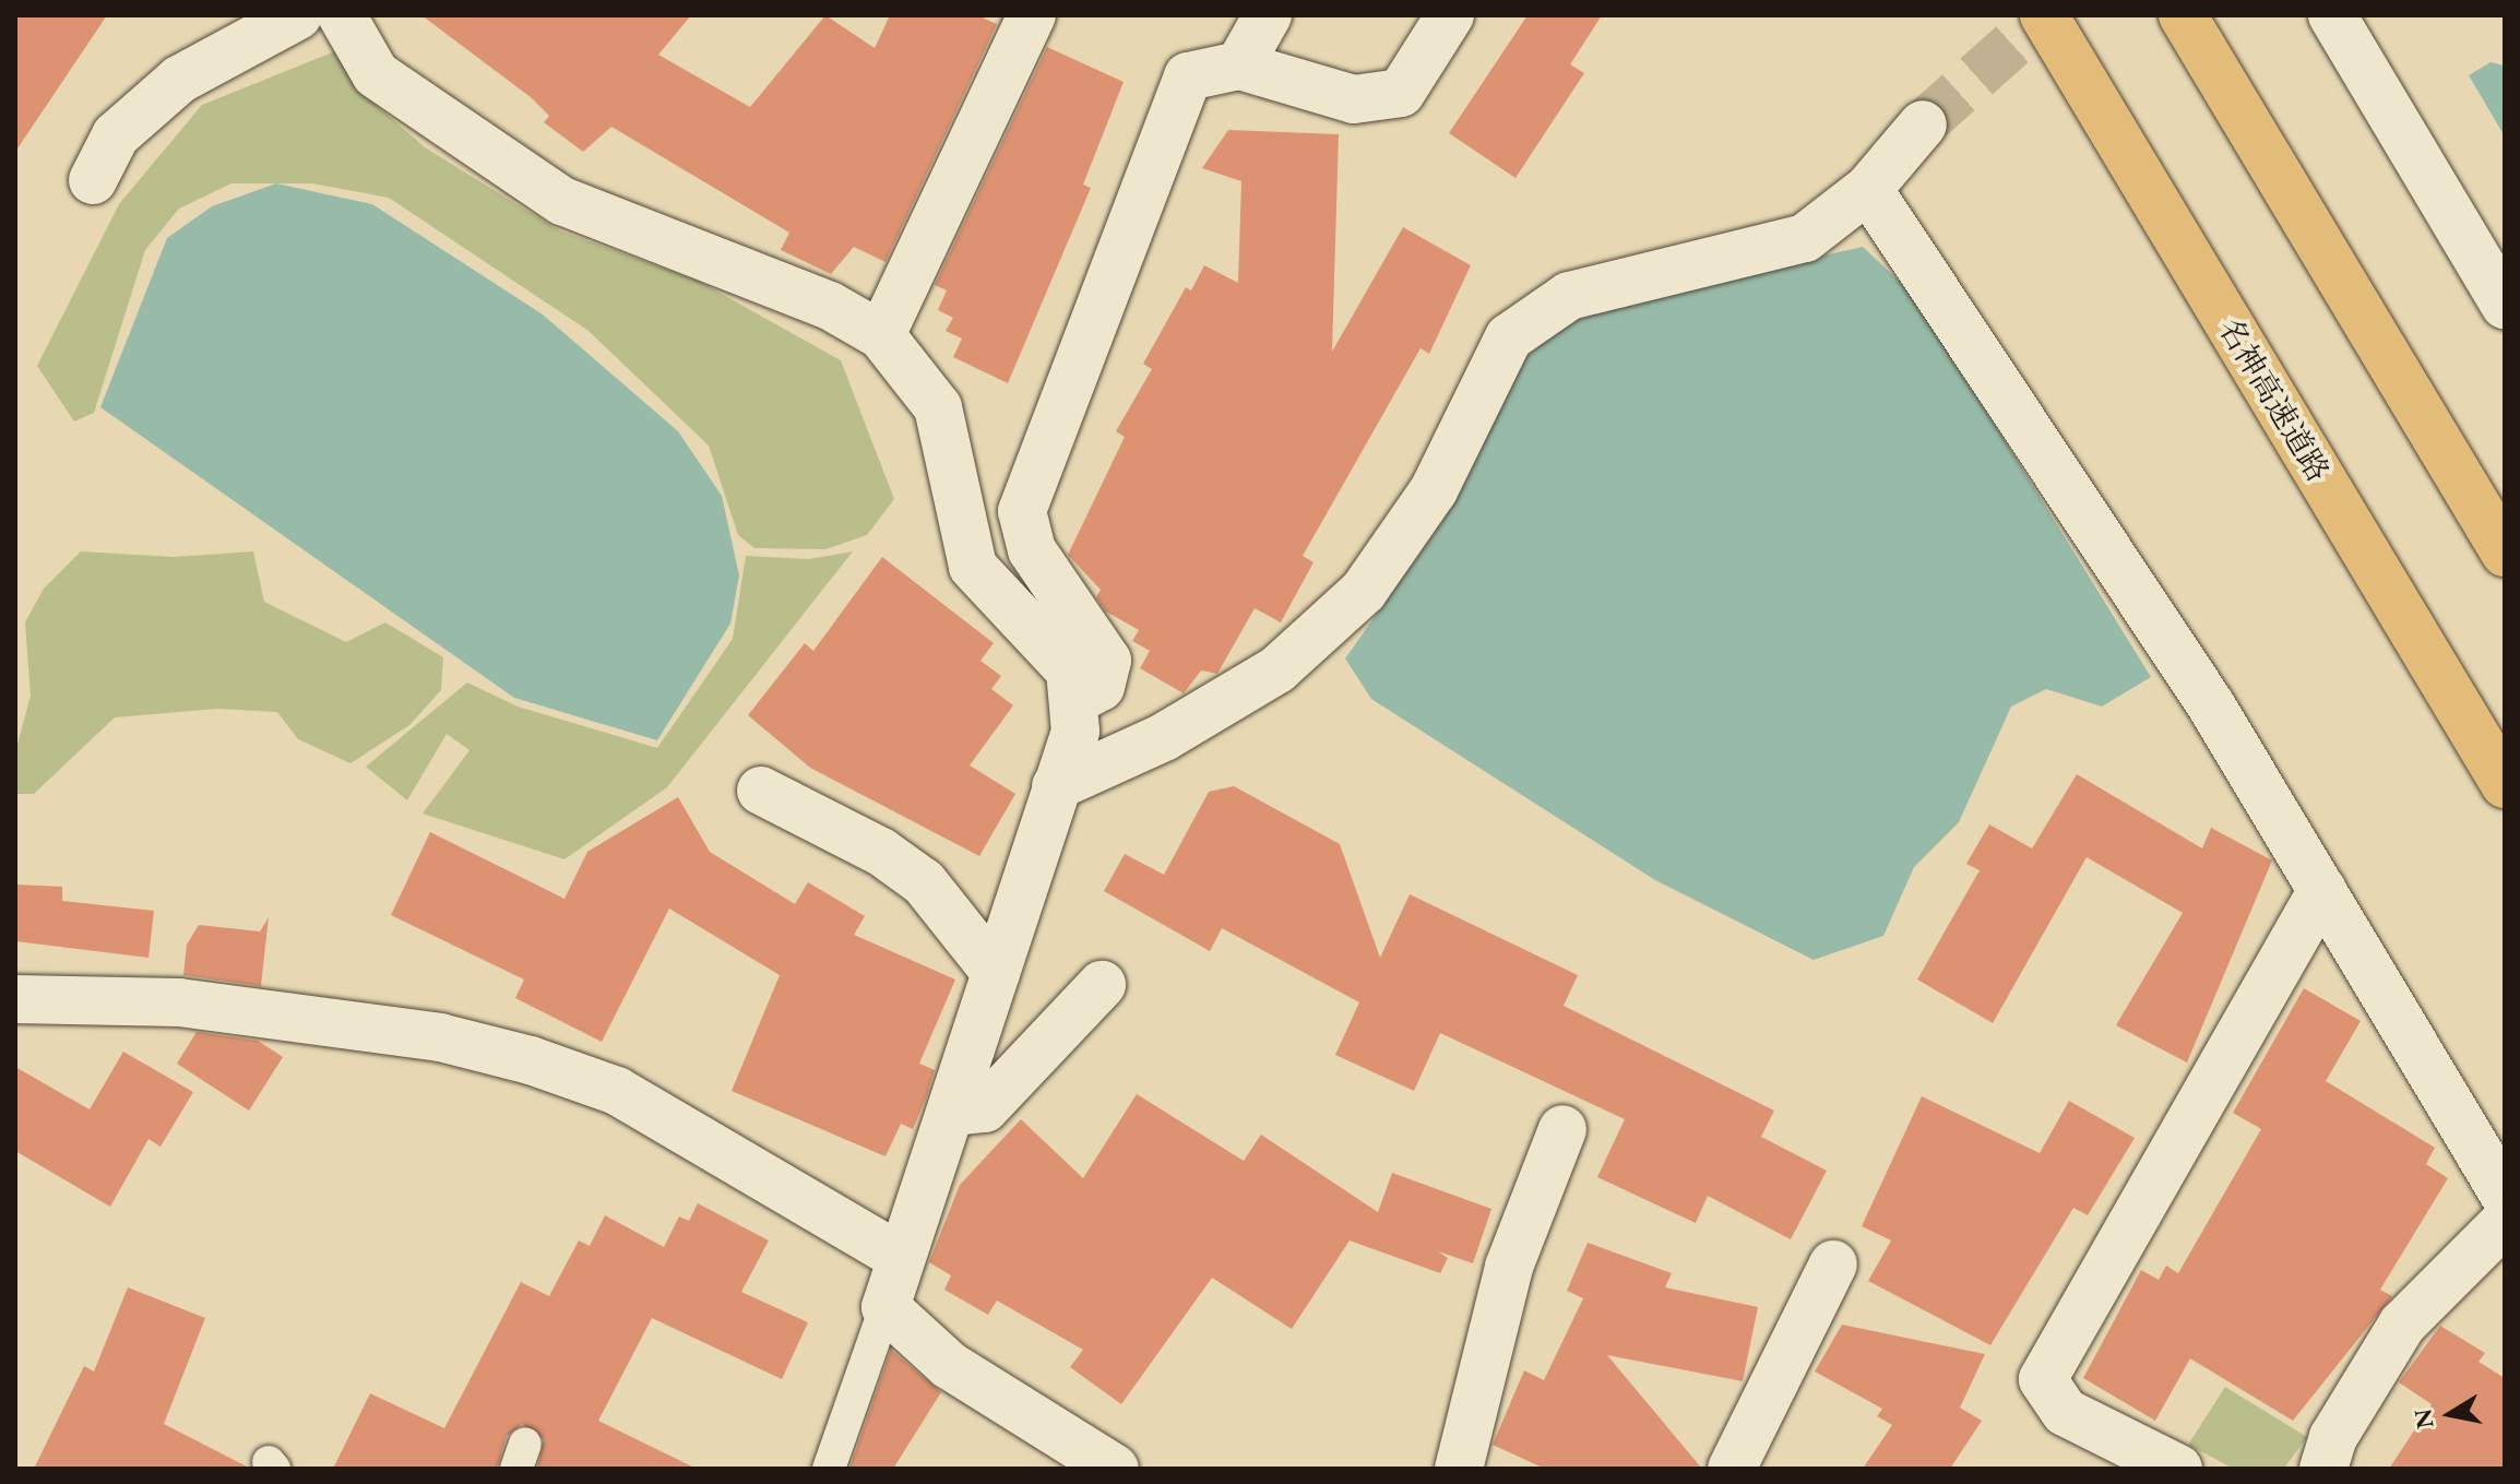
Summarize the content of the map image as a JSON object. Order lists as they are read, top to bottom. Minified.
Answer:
{"streets":{"highway":["名神高速道路"]},"north":"left"}
